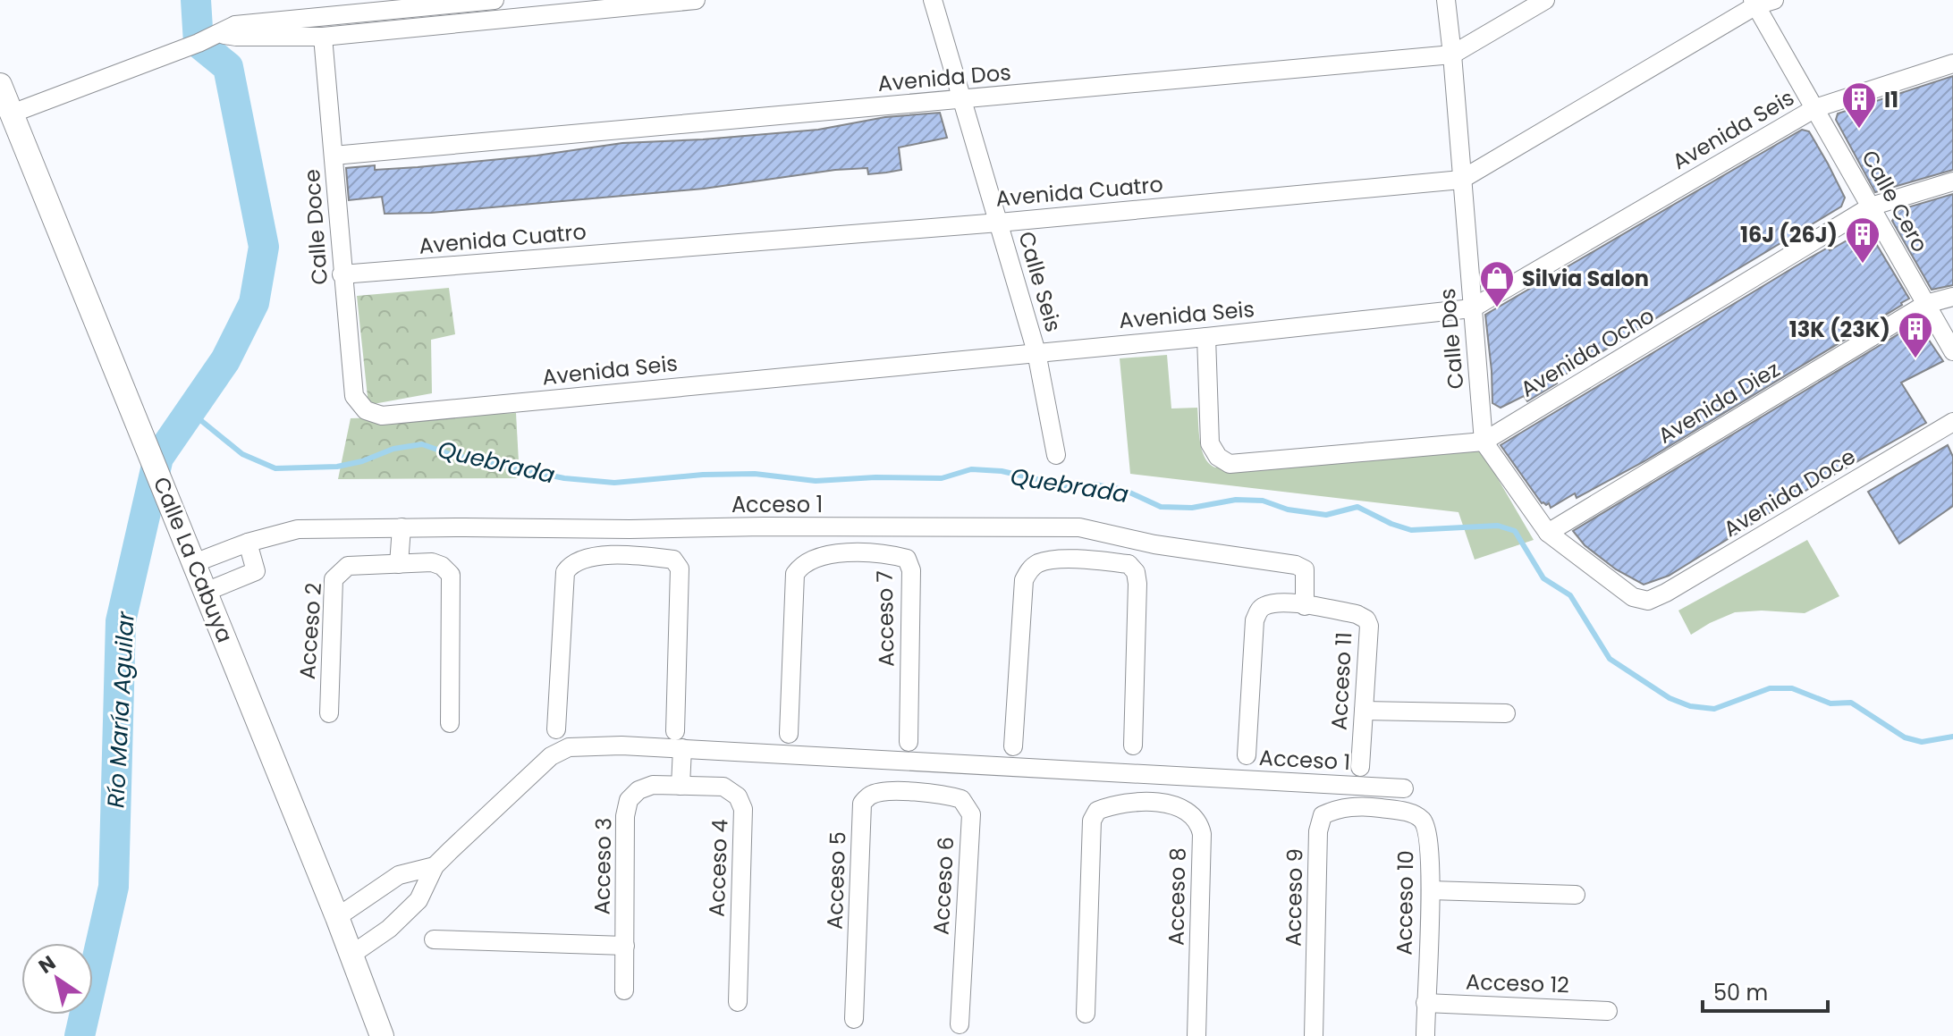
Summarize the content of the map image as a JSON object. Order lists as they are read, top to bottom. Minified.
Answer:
{"streets":{"street":["Avenida Dos","Avenida Seis","Avenida Cuatro","Calle Cero","Calle Doce","Calle Seis","Calle Dos","Avenida Ocho","Avenida Diez","Avenida Doce","Acceso 1","Calle La Cabuya","Acceso 7","Acceso 2","Acceso 11","Acceso 3","Acceso 4","Acceso 5","Acceso 6","Acceso 8","Acceso 9","Acceso 10","Acceso 12"]},"crossings":[["Avenida Dos","Calle Doce"],["Avenida Dos","Calle Seis"],["Avenida Dos","Calle Dos"],["Avenida Seis","Calle Cero"],["Avenida Seis","Calle Doce"],["Avenida Seis","Calle Seis"],["Avenida Seis","Calle Dos"],["Avenida Seis","Avenida Ocho"],["Avenida Cuatro","Calle Cero"],["Avenida Cuatro","Calle Doce"],["Avenida Cuatro","Calle Seis"],["Avenida Cuatro","Calle Dos"],["Calle Cero","Avenida Ocho"],["Calle Cero","Avenida Diez"],["Calle Dos","Avenida Ocho"],["Avenida Diez","Avenida Doce"],["Acceso 1","Calle La Cabuya"],["Acceso 1","Acceso 11"],["Acceso 3","Acceso 4"],["Acceso 5","Acceso 6"],["Acceso 9","Acceso 10"],["Acceso 10","Acceso 12"]],"water":["Quebrada","Río María Aguilar"],"places":{"building":["I1","16J (26J)","13K (23K)"],"shop":["Silvia Salon"]},"scale_bar":"50 m","north":"top left"}
